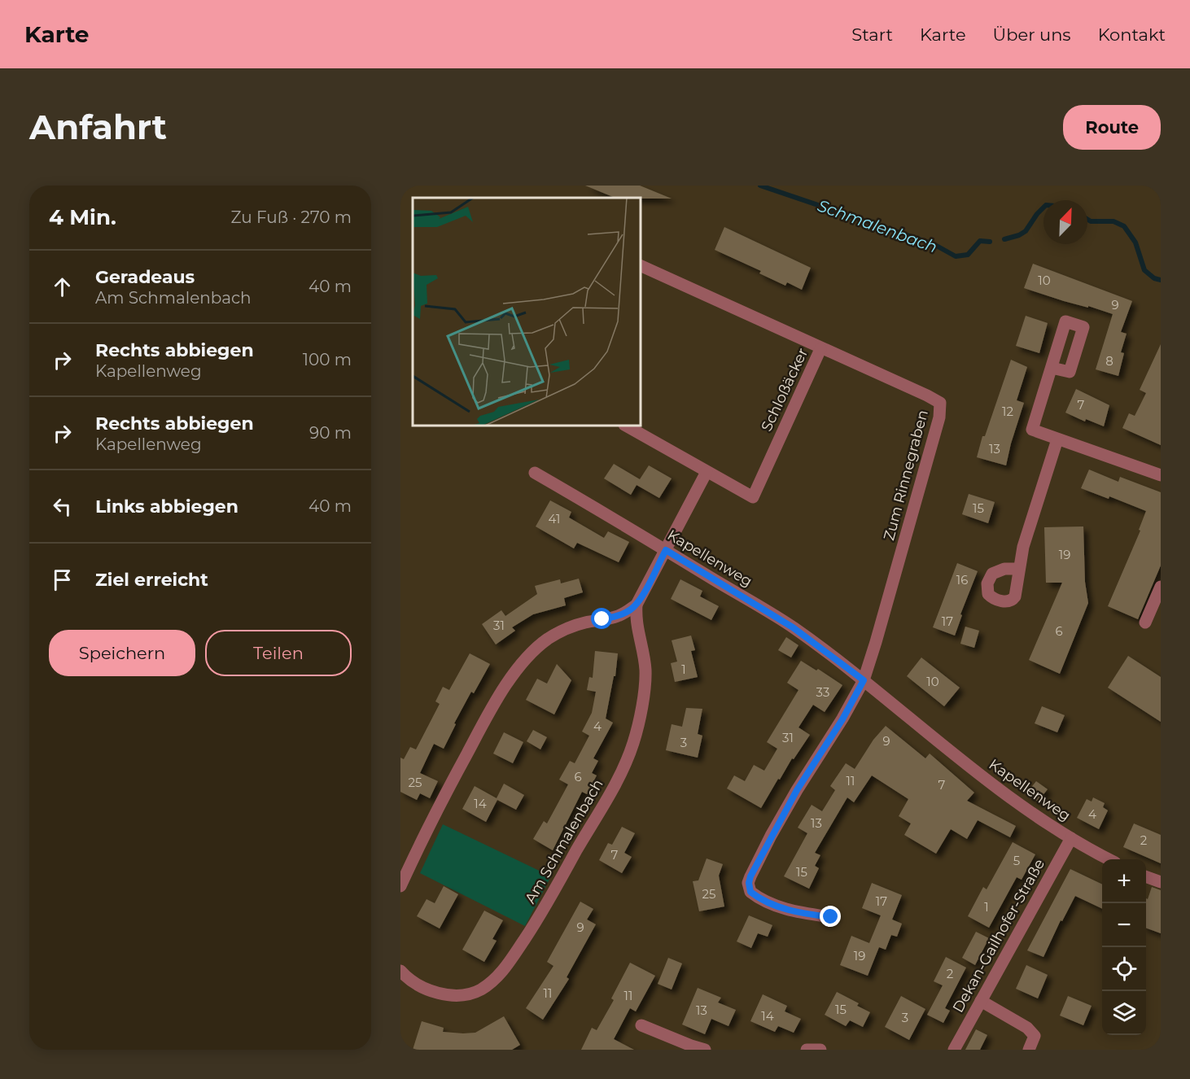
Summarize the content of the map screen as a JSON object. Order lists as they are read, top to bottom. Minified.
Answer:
{"streets":{"street":["Schloßäcker","Zum Rinnegraben","Kapellenweg","Am Schmalenbach","Dekan-Gailhofer-Straße"]},"crossings":[["Schloßäcker","Zum Rinnegraben"],["Zum Rinnegraben","Kapellenweg"],["Kapellenweg","Dekan-Gailhofer-Straße"]],"water":["Schmalenbach"],"house_numbers":["10","9","8","7","12","13","15","41","19","16","17","31","6","1","10","33","4","31","9","3","6","11","25","7","14","4","13","2","7","5","15","25","17","1","9","19","2","11","11","15","13","14","3"],"north":"top right","page":{"header":"Karte","nav":["Start","Karte","Über uns","Kontakt"],"buttons":["Route",["Speichern","Teilen"]],"title":"Anfahrt","heading":["4 Min.","Zu Fuß · 270 m"],"list":[["Geradeaus","Am Schmalenbach","40 m"],["Rechts abbiegen","Kapellenweg","100 m"],["Rechts abbiegen","Kapellenweg","90 m"],["Links abbiegen","40 m"],"Ziel erreicht"],"map_buttons":["+","−"]}}
